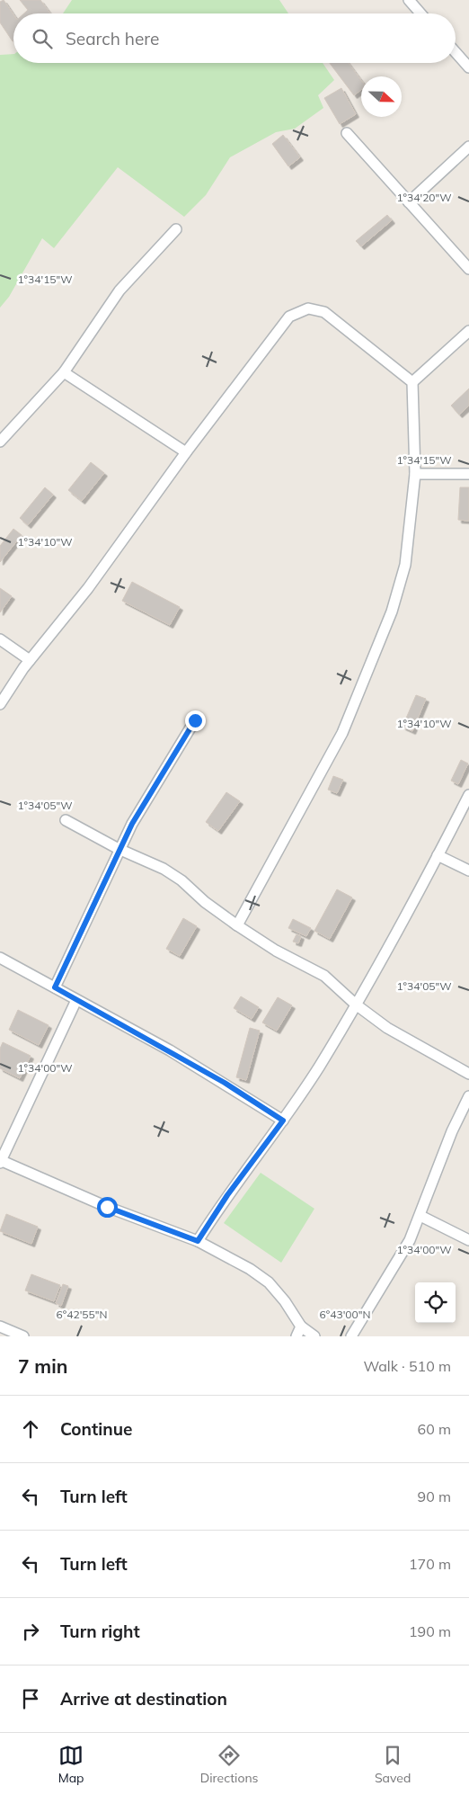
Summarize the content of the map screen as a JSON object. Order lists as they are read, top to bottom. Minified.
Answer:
{"north":"right","page":{"search":"Search here","heading":["7 min","Walk · 510 m"],"list":[["Continue","60 m"],["Turn left","90 m"],["Turn left","170 m"],["Turn right","190 m"],"Arrive at destination"],"nav":["Map","Directions","Saved"]},"coordinates":["1°34'20\"W","1°34'15\"W","1°34'10\"W","1°34'05\"W","1°34'00\"W","6°42'55\"N","6°43'00\"N"]}
